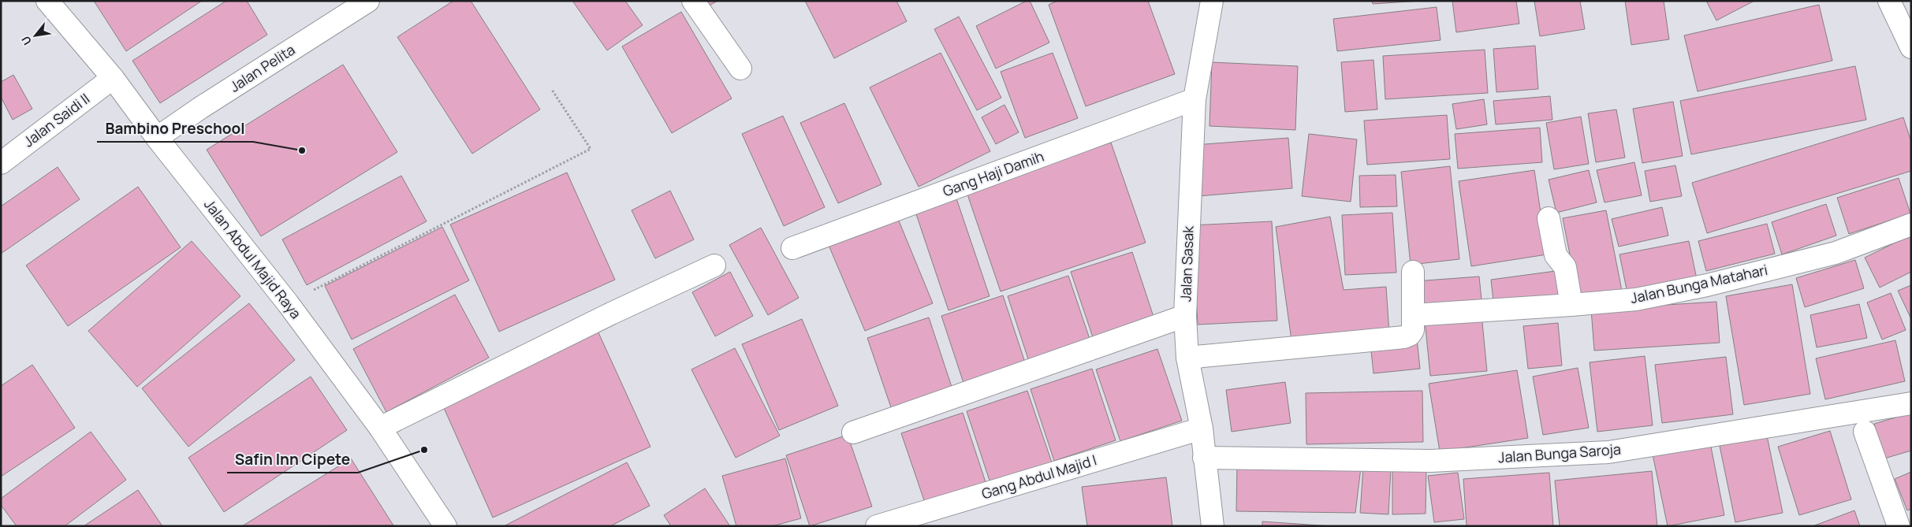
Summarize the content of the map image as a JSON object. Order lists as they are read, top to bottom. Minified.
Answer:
{"streets":{"street":["Jalan Pelita","Jalan Saidi II","Gang Haji Damih","Jalan Abdul Majid Raya","Jalan Sasak","Jalan Bunga Matahari","Jalan Bunga Saroja","Gang Abdul Majid I"]},"crossings":[["Jalan Pelita","Jalan Abdul Majid Raya"],["Jalan Saidi II","Jalan Abdul Majid Raya"],["Gang Haji Damih","Jalan Sasak"],["Jalan Sasak","Jalan Bunga Saroja"],["Jalan Sasak","Gang Abdul Majid I"]],"places":["Bambino Preschool","Safin Inn Cipete"],"north":"bottom left"}
